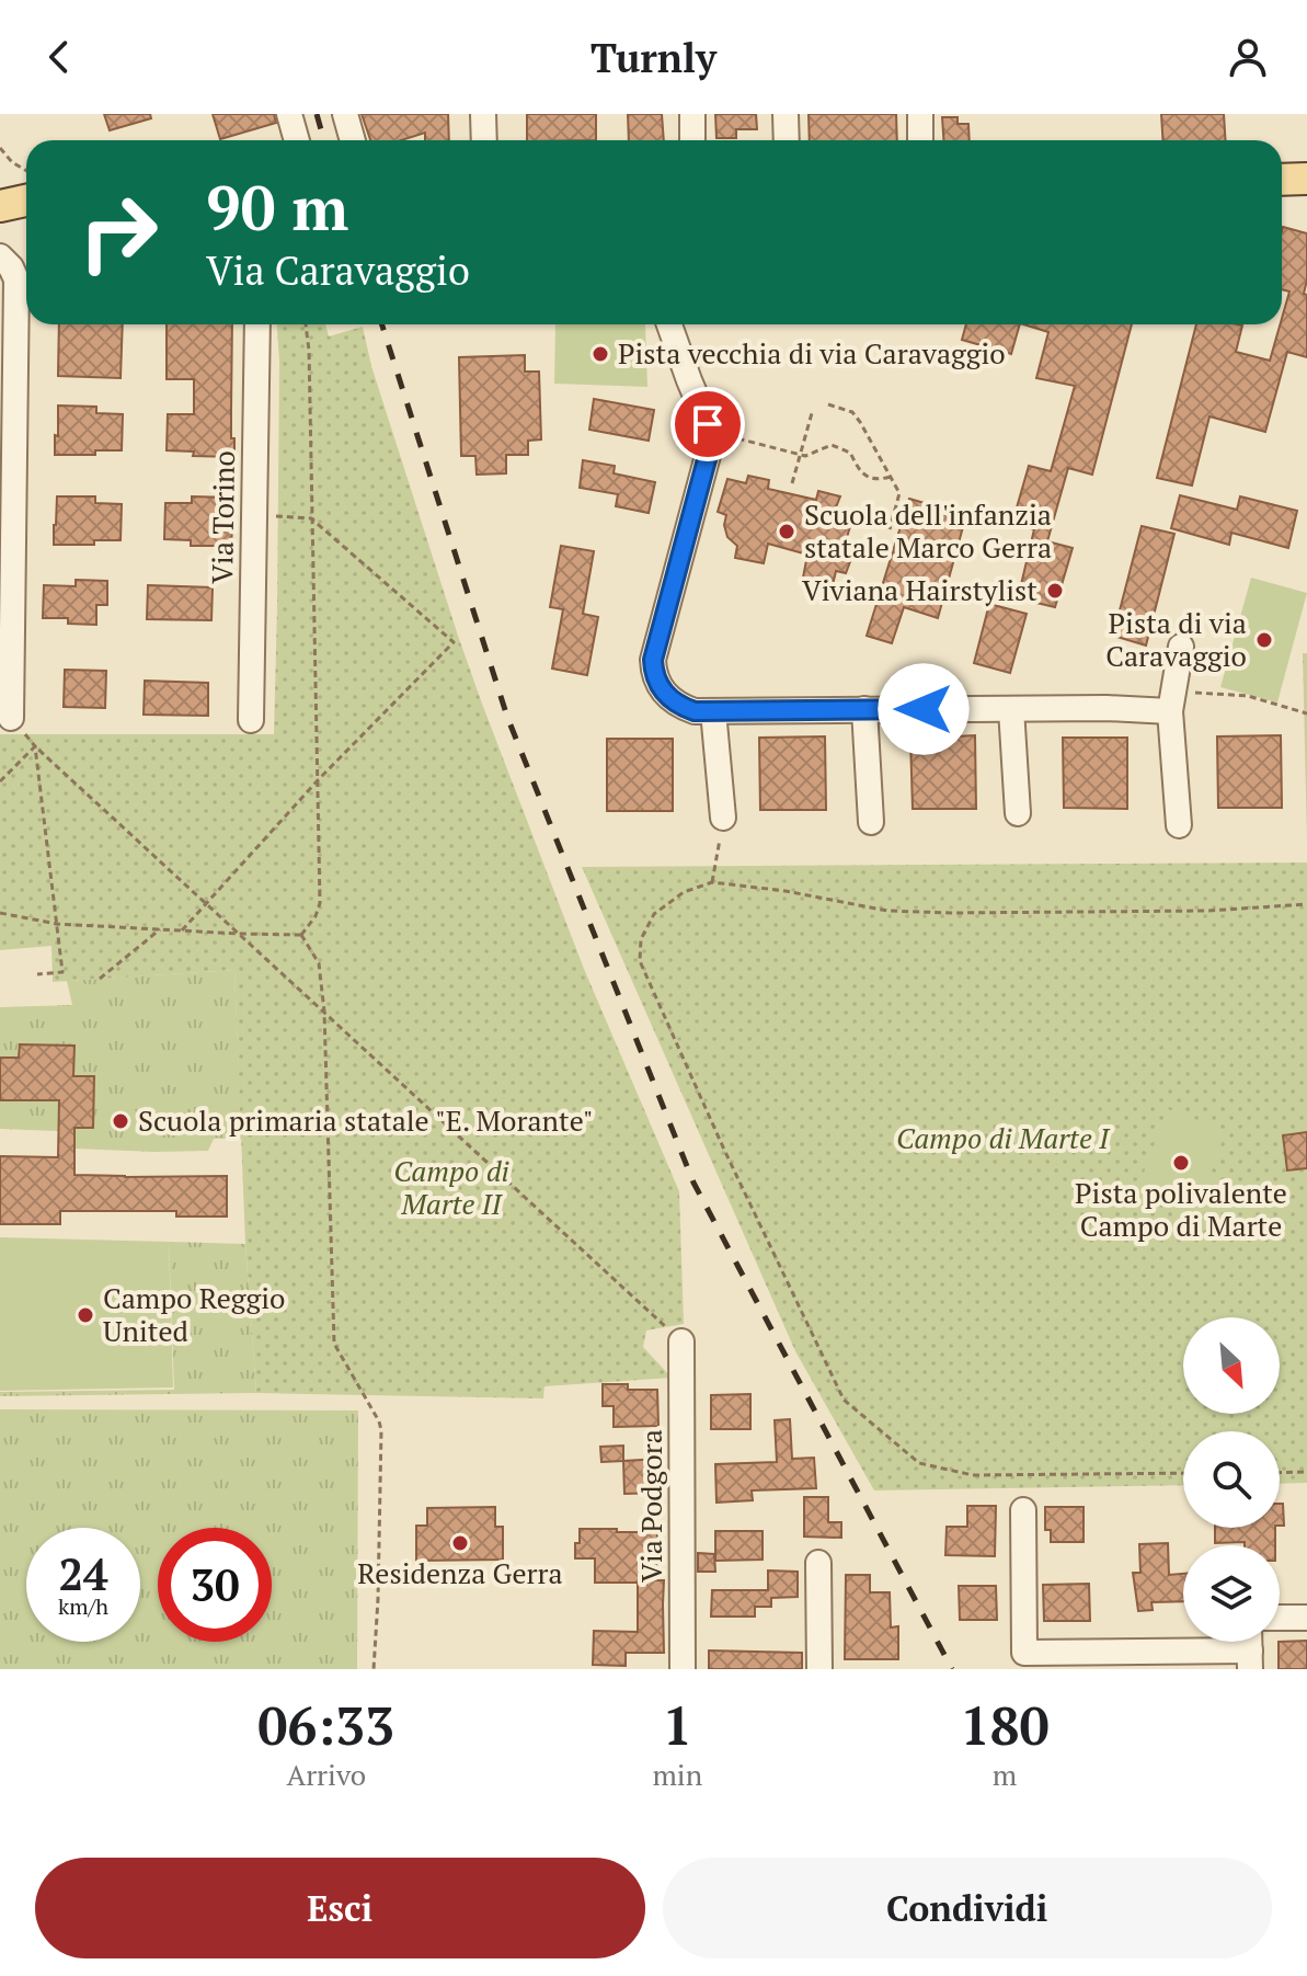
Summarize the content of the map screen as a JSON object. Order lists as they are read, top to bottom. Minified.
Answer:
{"streets":{"street":["Via Torino","Via Podgora"]},"parks":["Campo di Marte I","Campo di Marte II"],"places":["Pista vecchia di via Caravaggio","Scuola dell'infanzia statale Marco Gerra","Viviana Hairstylist","Pista di via Caravaggio","Scuola primaria statale \"E. Morante\"","Pista polivalente Campo di Marte","Campo Reggio United","Residenza Gerra"],"north":"bottom right","page":{"header":"Turnly","turn":["90 m","Via Caravaggio"],"speed":"24 km/h","limit":"30","eta":["06:33","Arrivo","1","min","180","m"],"buttons":["Esci","Condividi"]}}
